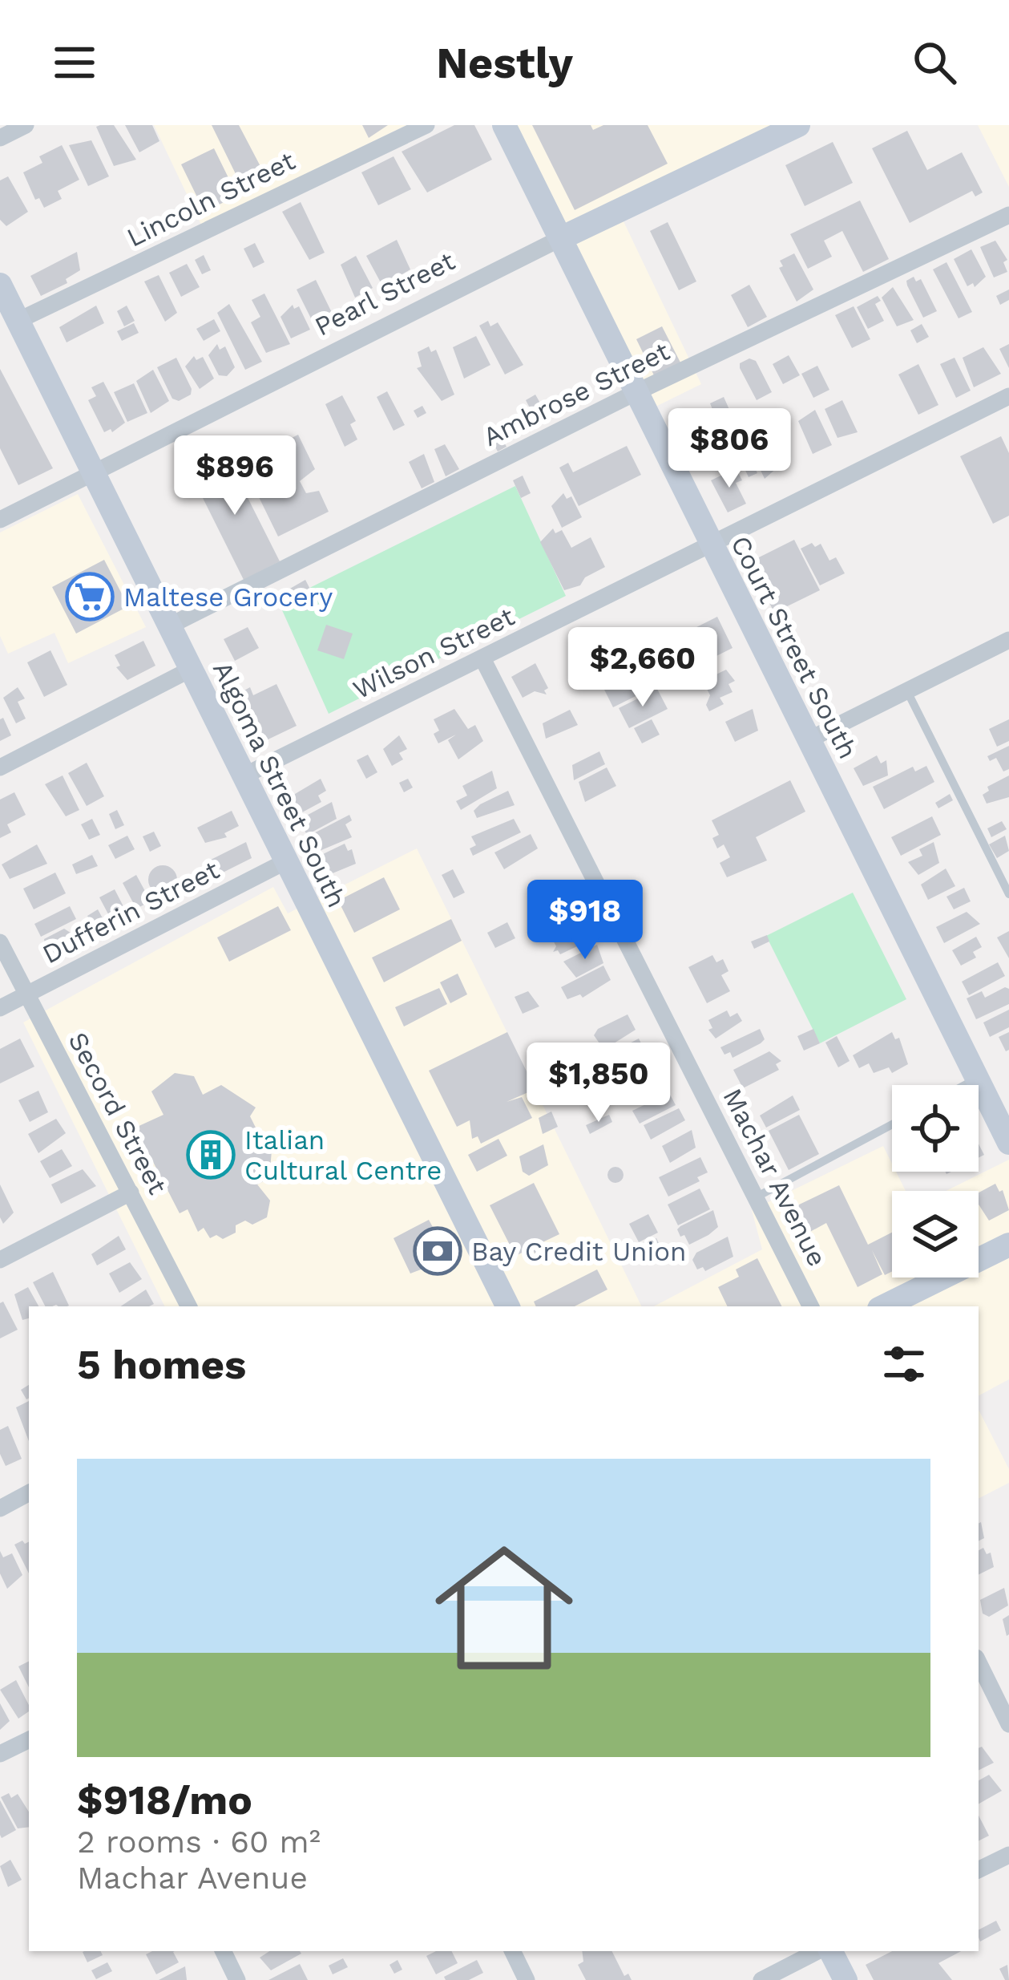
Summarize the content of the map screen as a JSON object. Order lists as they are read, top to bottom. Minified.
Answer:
{"streets":{"street":["Lincoln Street","Pearl Street","Ambrose Street","Court Street South","Wilson Street","Algoma Street South","Dufferin Street","Secord Street","Machar Avenue"]},"crossings":[["Lincoln Street","Algoma Street South"],["Pearl Street","Court Street South"],["Pearl Street","Algoma Street South"],["Ambrose Street","Court Street South"],["Ambrose Street","Algoma Street South"],["Court Street South","Wilson Street"],["Wilson Street","Algoma Street South"],["Wilson Street","Machar Avenue"],["Algoma Street South","Dufferin Street"],["Dufferin Street","Secord Street"]],"places":{"supermarket":["Maltese Grocery"],"building":["Italian Cultural Centre"],"bank":["Bay Credit Union"]},"page":{"header":"Nestly","price":["$806","$896","$2,660","$918","$1,850"],"heading":"5 homes","list":[{"name":"$918/mo","note":"2 rooms · 60 m² · Machar Avenue"}]}}
